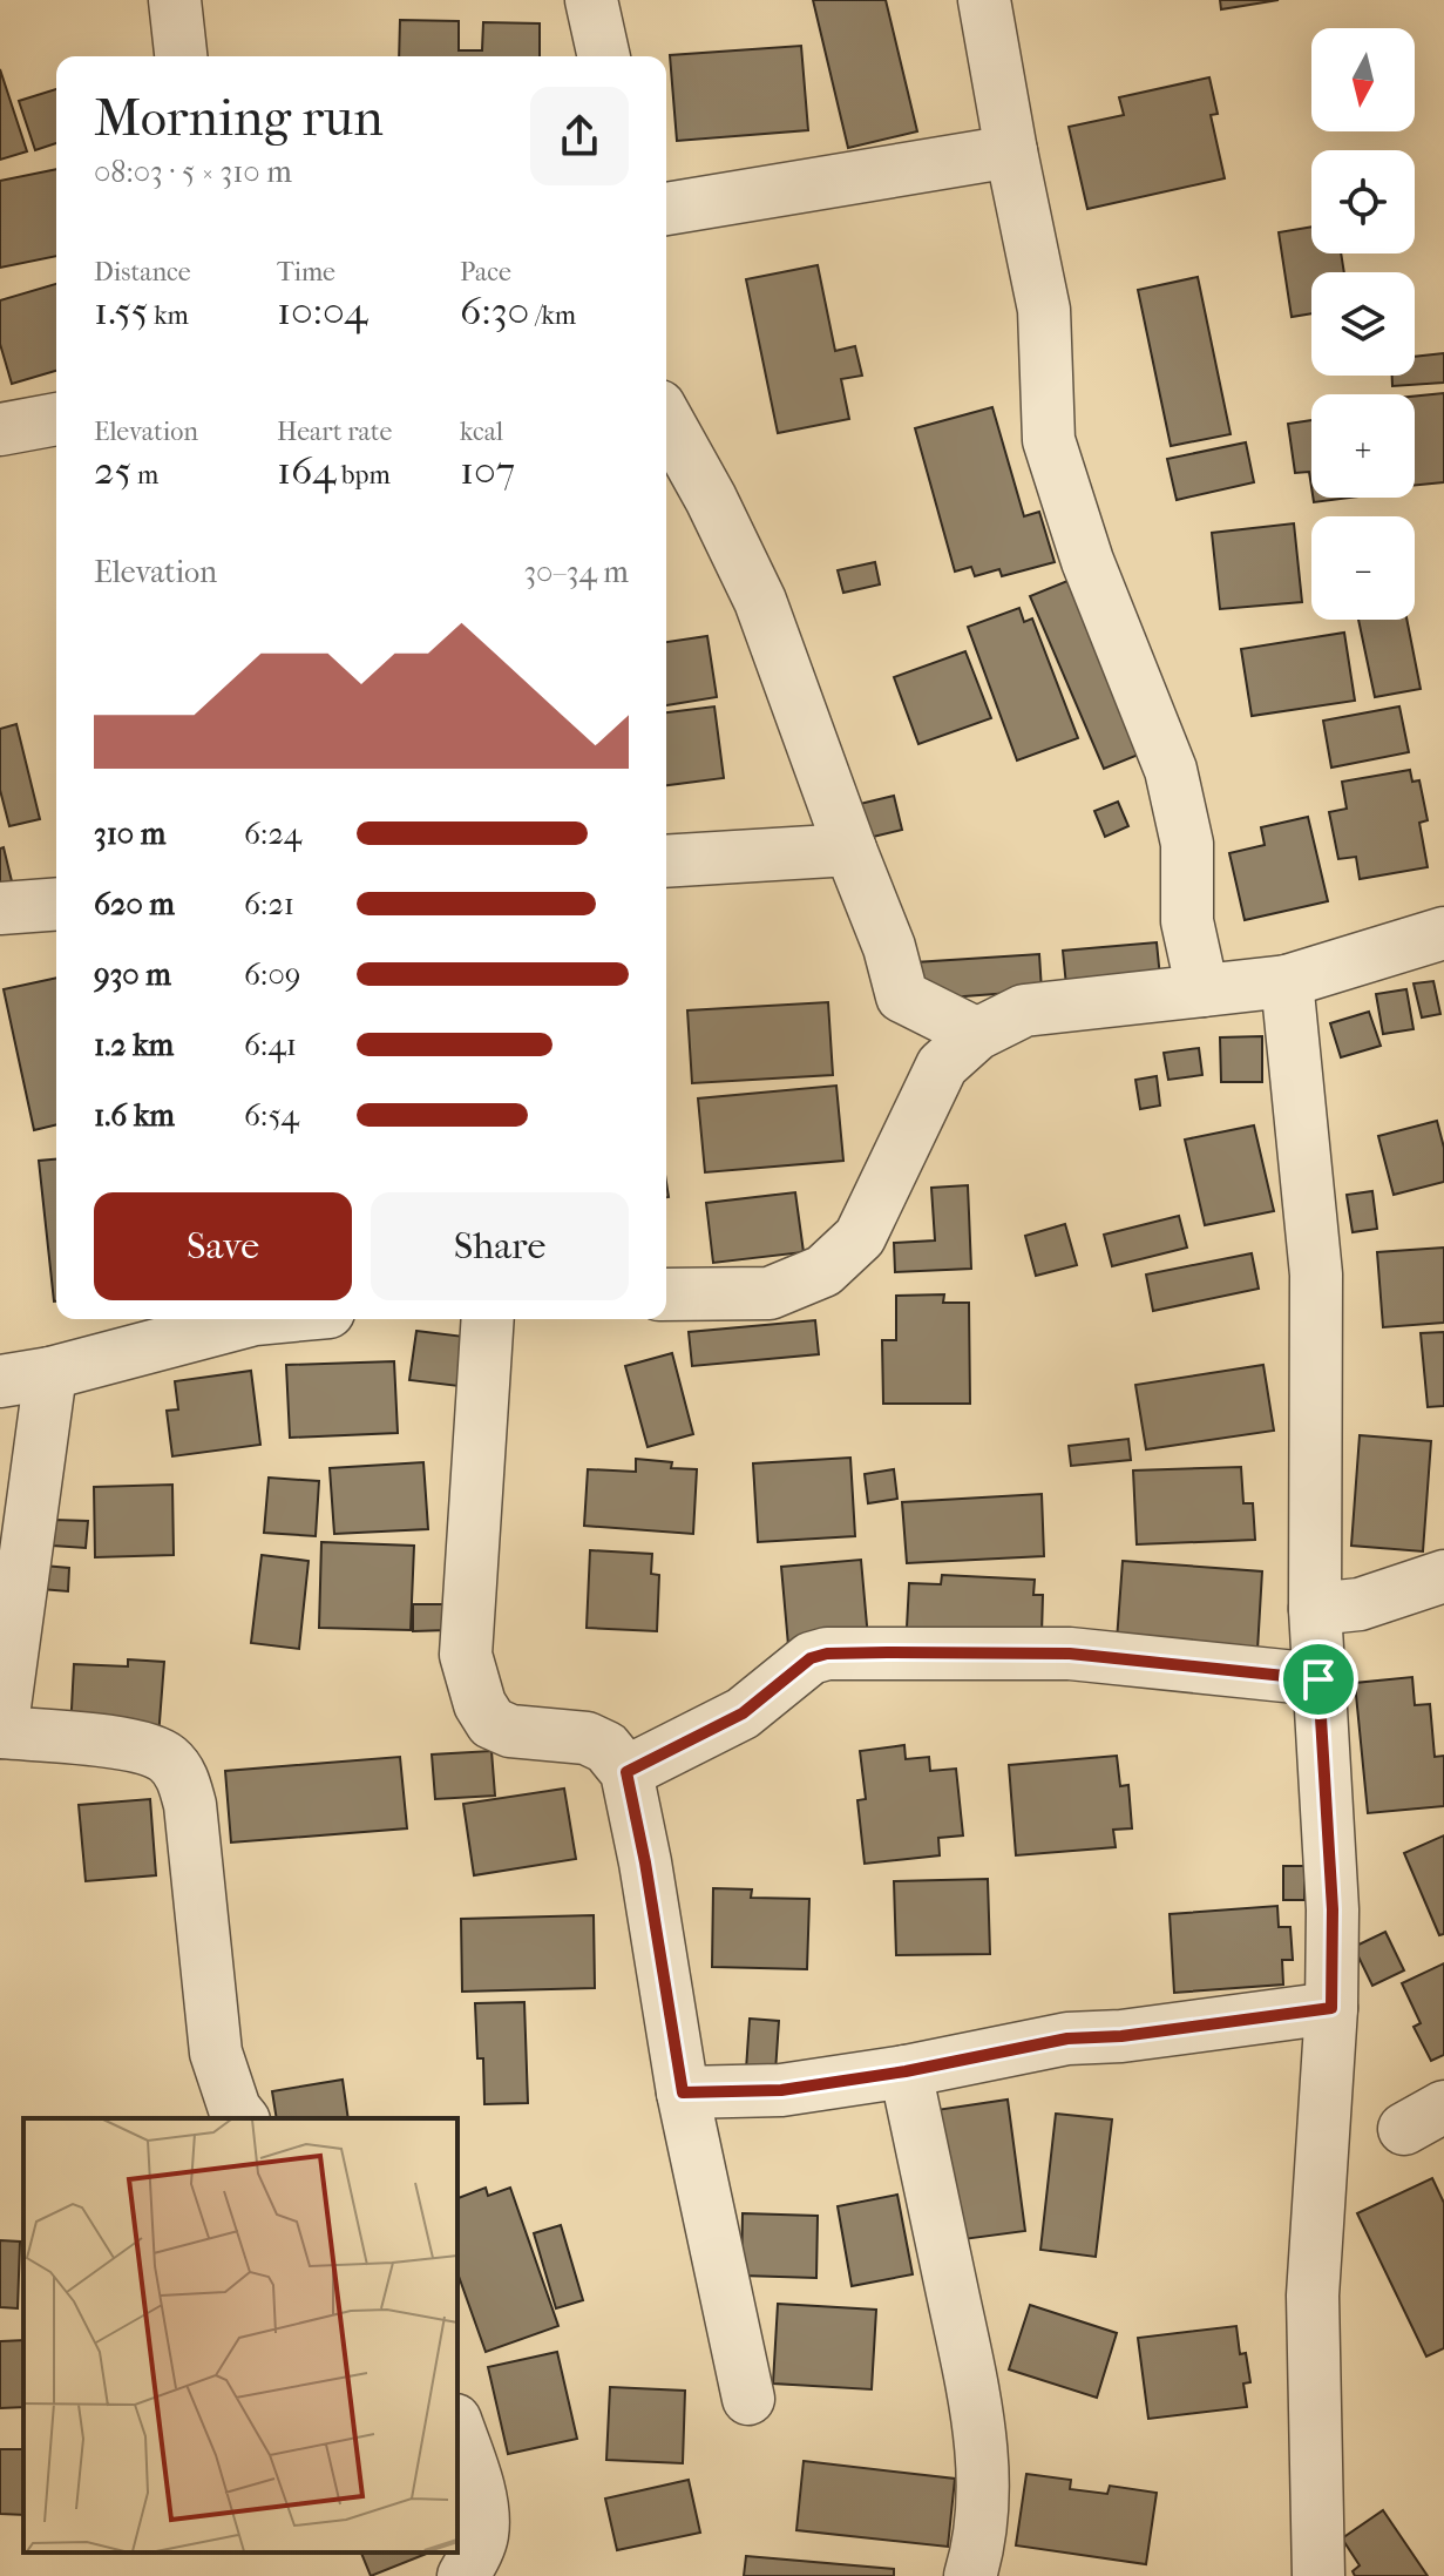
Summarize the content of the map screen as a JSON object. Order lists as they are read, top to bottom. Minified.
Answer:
{"north":"bottom","page":{"map_buttons":["+","−"],"heading":["Morning run","08:03 · 5 × 310 m"],"stats":[["Distance","1.55 km"],["Time","10:04"],["Pace","6:30 /km"],["Elevation","25 m"],["Heart rate","164 bpm"],["kcal","107"]],"chart":["Elevation","30–34 m"],"list":[{"name":"310 m","note":"6:24"},{"name":"620 m","note":"6:21"},{"name":"930 m","note":"6:09"},{"name":"1.2 km","note":"6:41"},{"name":"1.6 km","note":"6:54"}],"buttons":["Save","Share"]}}
